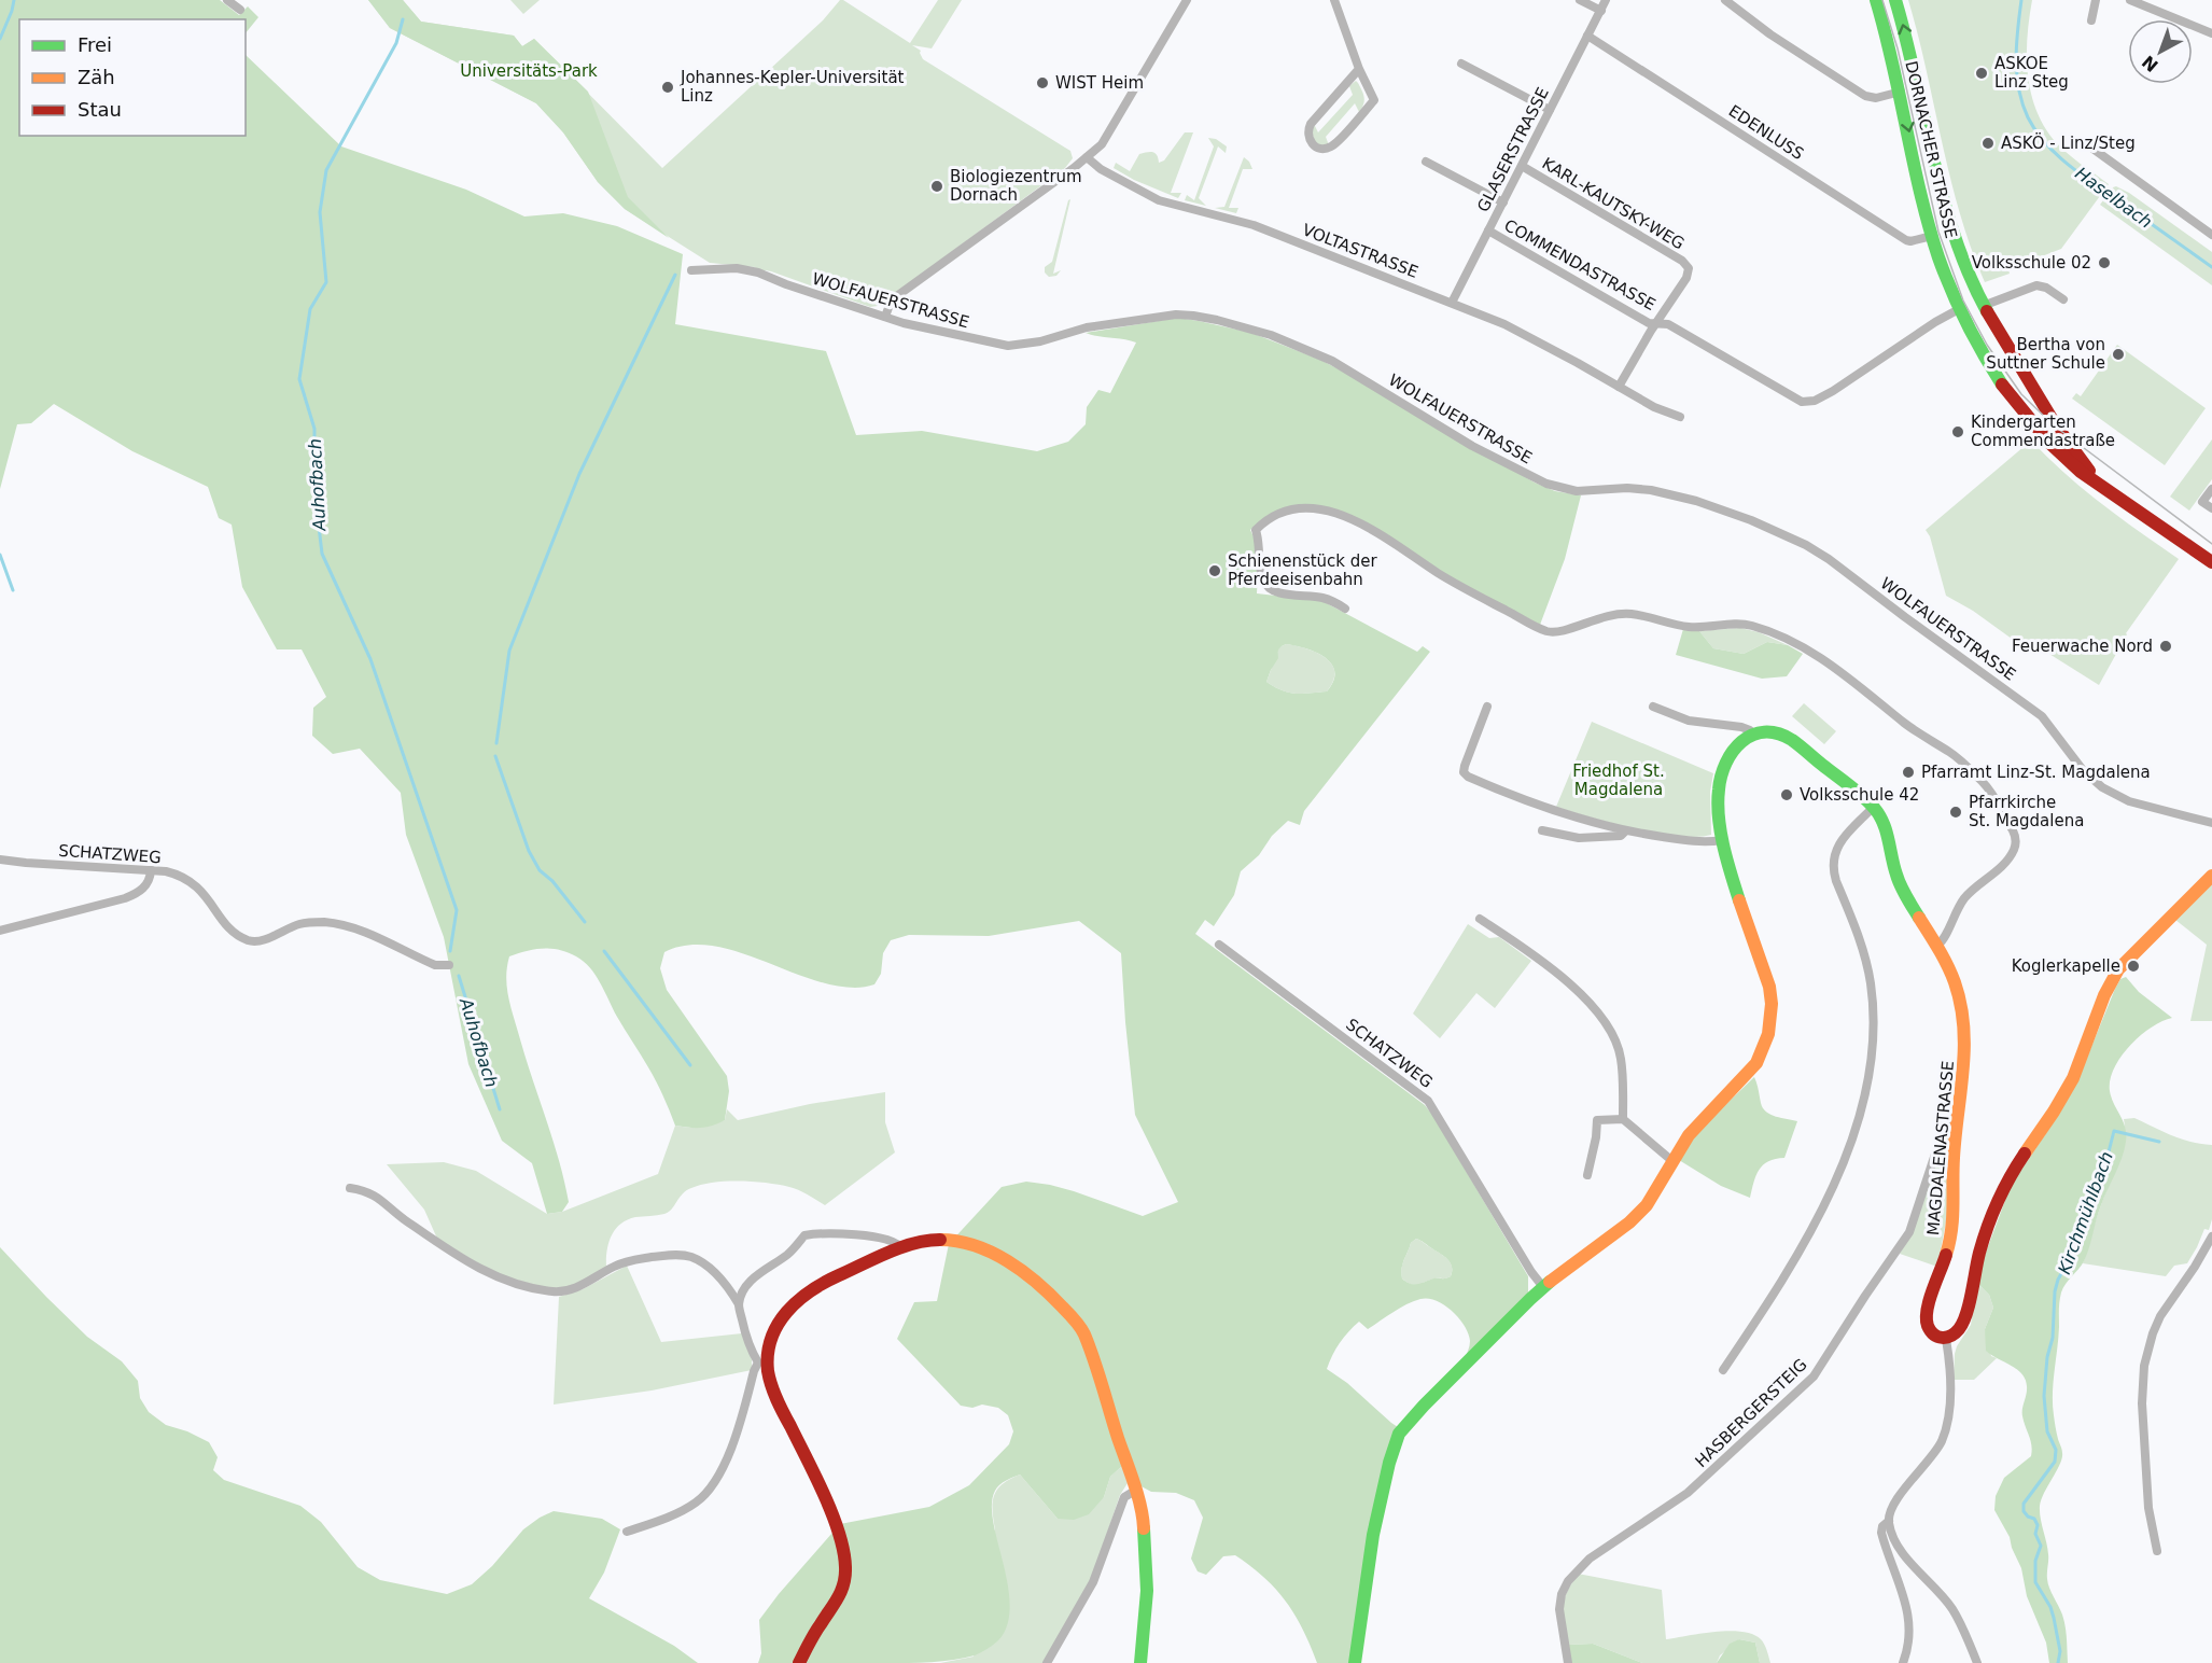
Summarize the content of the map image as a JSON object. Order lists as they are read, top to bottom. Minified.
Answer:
{"streets":{"street":["EDENLUSS","GLASERSTRASSE","DORNACHER STRASSE","KARL-KAUTSKY-WEG","VOLTASTRASSE","COMMENDASTRASSE","WOLFAUERSTRASSE","SCHATZWEG","MAGDALENASTRASSE","HASBERGERSTEIG"]},"crossings":[["EDENLUSS","GLASERSTRASSE"],["EDENLUSS","DORNACHER STRASSE"],["GLASERSTRASSE","KARL-KAUTSKY-WEG"],["GLASERSTRASSE","VOLTASTRASSE"],["GLASERSTRASSE","COMMENDASTRASSE"],["DORNACHER STRASSE","COMMENDASTRASSE"],["KARL-KAUTSKY-WEG","COMMENDASTRASSE"],["MAGDALENASTRASSE","HASBERGERSTEIG"]],"water":["Haselbach","Auhofbach","Kirchmühlbach"],"parks":["Universitäts-Park","Friedhof St. Magdalena"],"places":["ASKOE Linz Steg","WIST Heim","Johannes-Kepler-Universität Linz","ASKÖ - Linz/Steg","Biologiezentrum Dornach","Volksschule 02","Bertha von Suttner Schule","Kindergarten Commendastraße","Schienenstück der Pferdeeisenbahn","Feuerwache Nord","Pfarramt Linz-St. Magdalena","Volksschule 42","Pfarrkirche St. Magdalena","Koglerkapelle"],"legend":["Frei","Zäh","Stau"],"north":"bottom left"}
